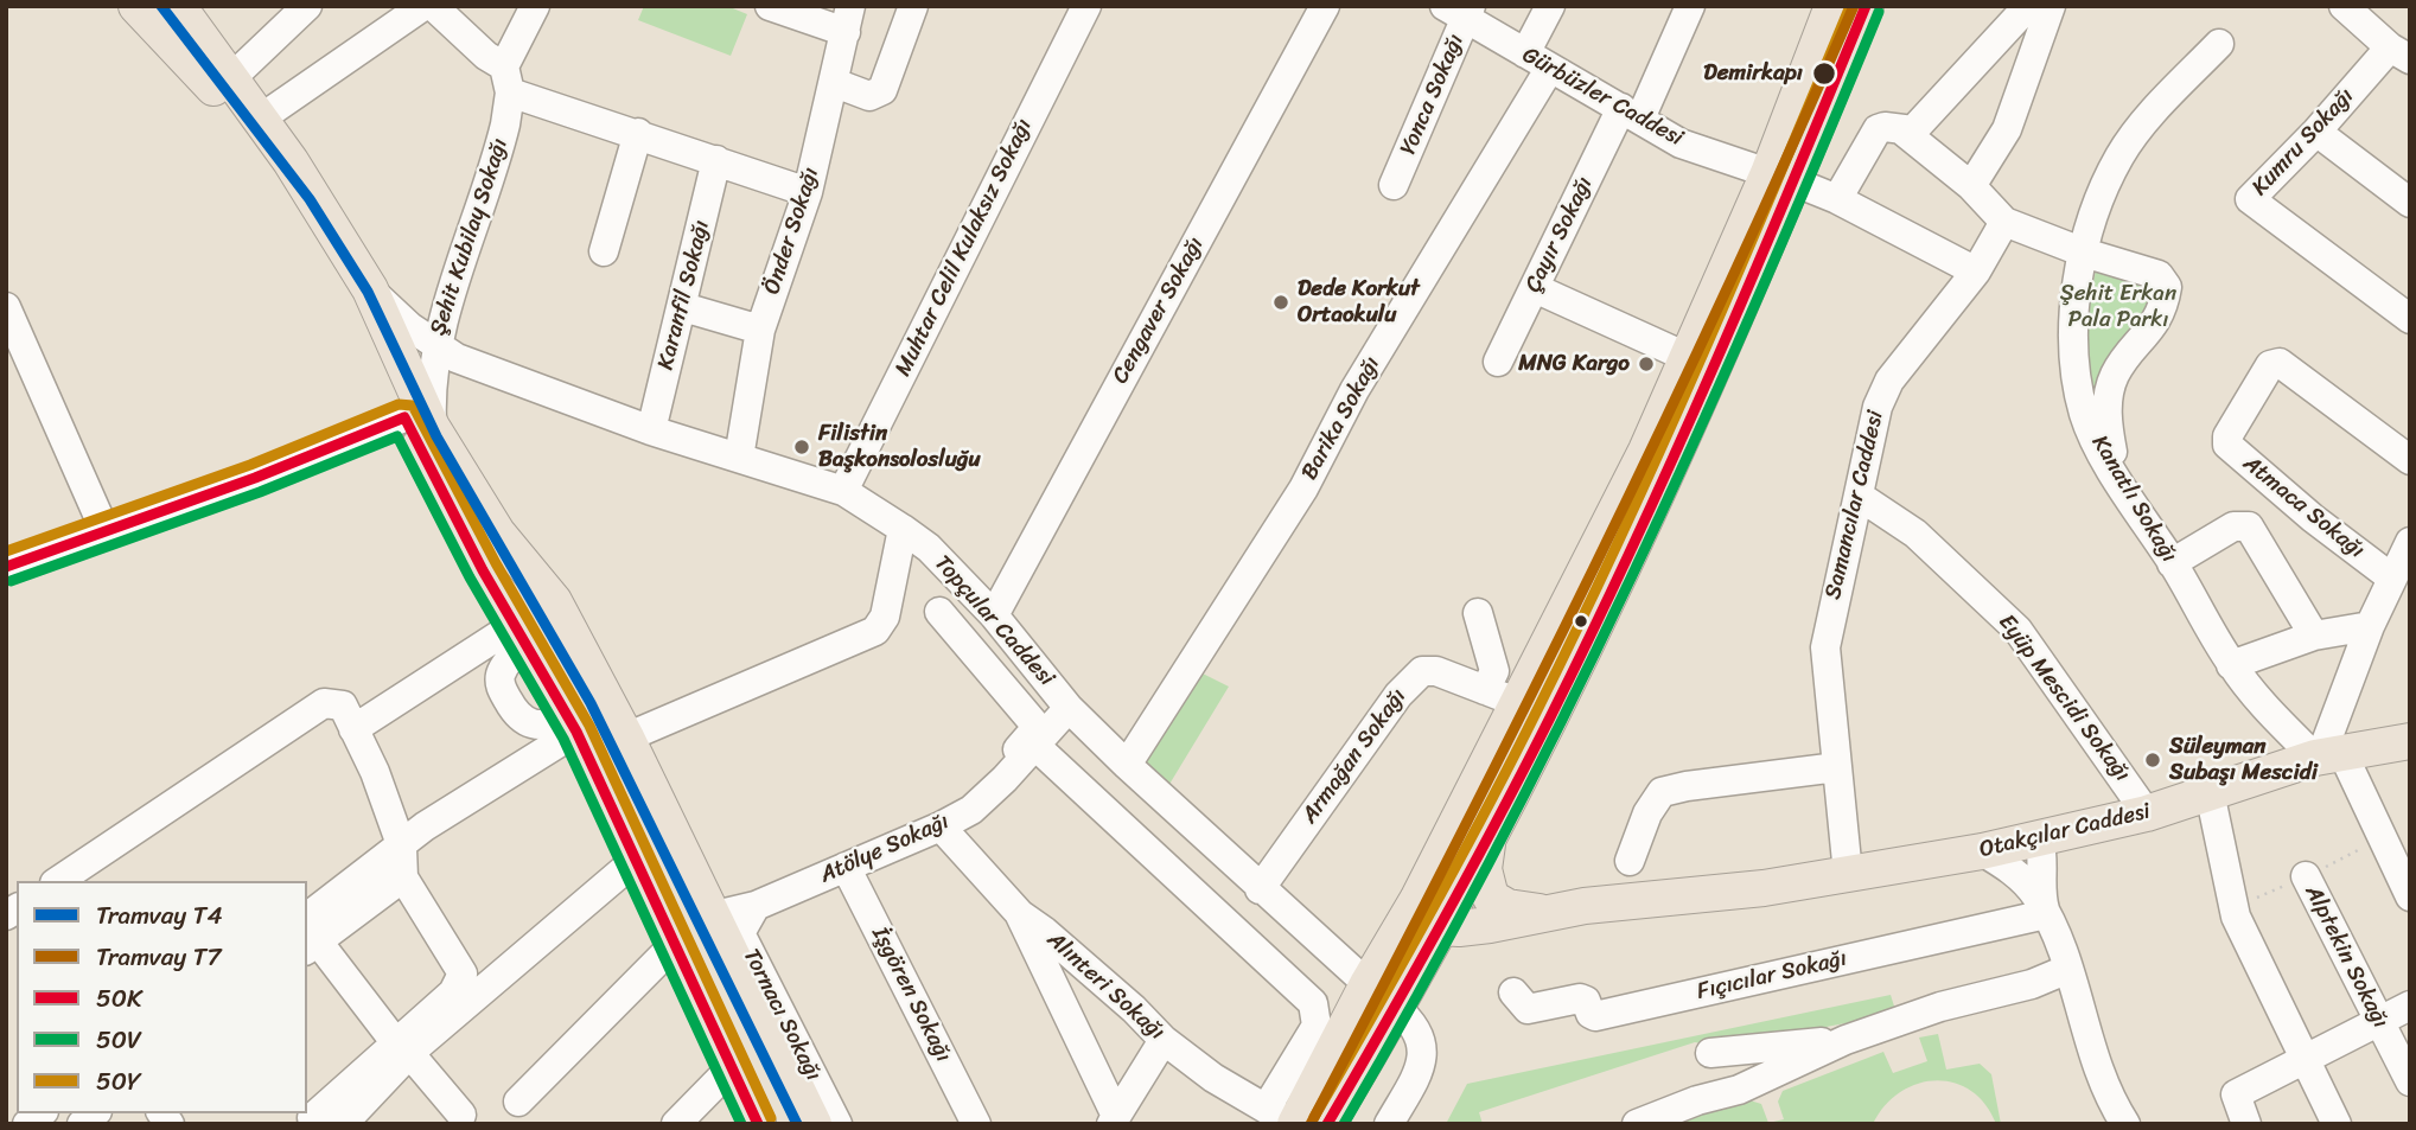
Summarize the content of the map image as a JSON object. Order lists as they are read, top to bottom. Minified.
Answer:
{"streets":{"main road":["Otakçılar Caddesi"],"street":["Yonca Sokağı","Gürbüzler Caddesi","Kumru Sokağı","Önder Sokağı","Çayır Sokağı","Şehit Kubilay Sokağı","Muhtar Celil Kulaksız Sokağı","Karanfil Sokağı","Cengaver Sokağı","Barika Sokağı","Kanatlı Sokağı","Samancılar Caddesi","Atmaca Sokağı","Topçular Caddesi","Eyüp Mescidi Sokağı","Armağan Sokağı","Atölye Sokağı","Alptekin Sokağı","Fıçıcılar Sokağı","Alınteri Sokağı","İşgören Sokağı","Tornacı Sokağı"]},"crossings":[["Yonca Sokağı","Gürbüzler Caddesi"],["Gürbüzler Caddesi","Çayır Sokağı"],["Gürbüzler Caddesi","Barika Sokağı"],["Gürbüzler Caddesi","Samancılar Caddesi"],["Önder Sokağı","Topçular Caddesi"],["Şehit Kubilay Sokağı","Topçular Caddesi"],["Muhtar Celil Kulaksız Sokağı","Topçular Caddesi"],["Karanfil Sokağı","Topçular Caddesi"],["Cengaver Sokağı","Topçular Caddesi"],["Barika Sokağı","Topçular Caddesi"],["Kanatlı Sokağı","Otakçılar Caddesi"],["Samancılar Caddesi","Eyüp Mescidi Sokağı"],["Samancılar Caddesi","Otakçılar Caddesi"],["Topçular Caddesi","Armağan Sokağı"],["Topçular Caddesi","Atölye Sokağı"],["Eyüp Mescidi Sokağı","Otakçılar Caddesi"],["Atölye Sokağı","Alınteri Sokağı"],["Atölye Sokağı","İşgören Sokağı"],["Atölye Sokağı","Tornacı Sokağı"]],"parks":["Şehit Erkan Pala Parkı"],"places":["Demirkapı","Dede Korkut Ortaokulu","MNG Kargo","Filistin Başkonsolosluğu","Süleyman Subaşı Mescidi"],"lines":["tram line T4","tram line T7","transit line 50K","transit line 50Y","transit line 50V"],"legend":["Tramvay T4","Tramvay T7","50K","50V","50Y"]}
